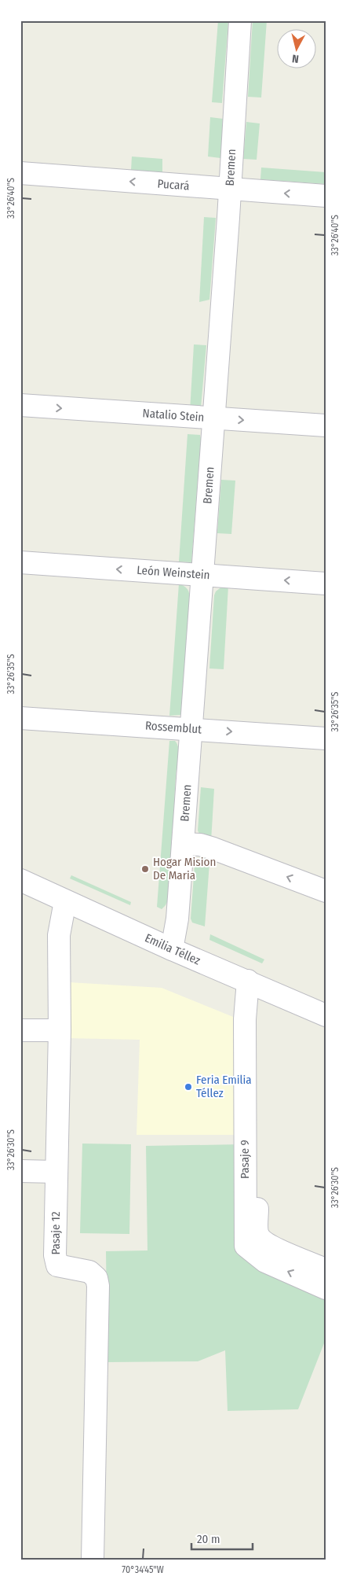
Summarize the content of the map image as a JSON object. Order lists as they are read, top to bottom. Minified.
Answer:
{"streets":{"street":["Bremen","Pucará","Natalio Stein","León Weinstein","Rossemblut","Emilia Téllez","Pasaje 9","Pasaje 12"]},"crossings":[["Bremen","Pucará"],["Bremen","Natalio Stein"],["Bremen","León Weinstein"],["Bremen","Rossemblut"],["Bremen","Emilia Téllez"],["Emilia Téllez","Pasaje 9"],["Emilia Téllez","Pasaje 12"]],"one_way":["Pucará","Natalio Stein","León Weinstein","Pasaje 9"],"places":["Hogar Mision De Maria","Feria Emilia Téllez"],"scale_bar":"20 m","north":"bottom","coordinates":["33°26'40\"S","33°26'35\"S","33°26'30\"S","70°34'45\"W"]}
